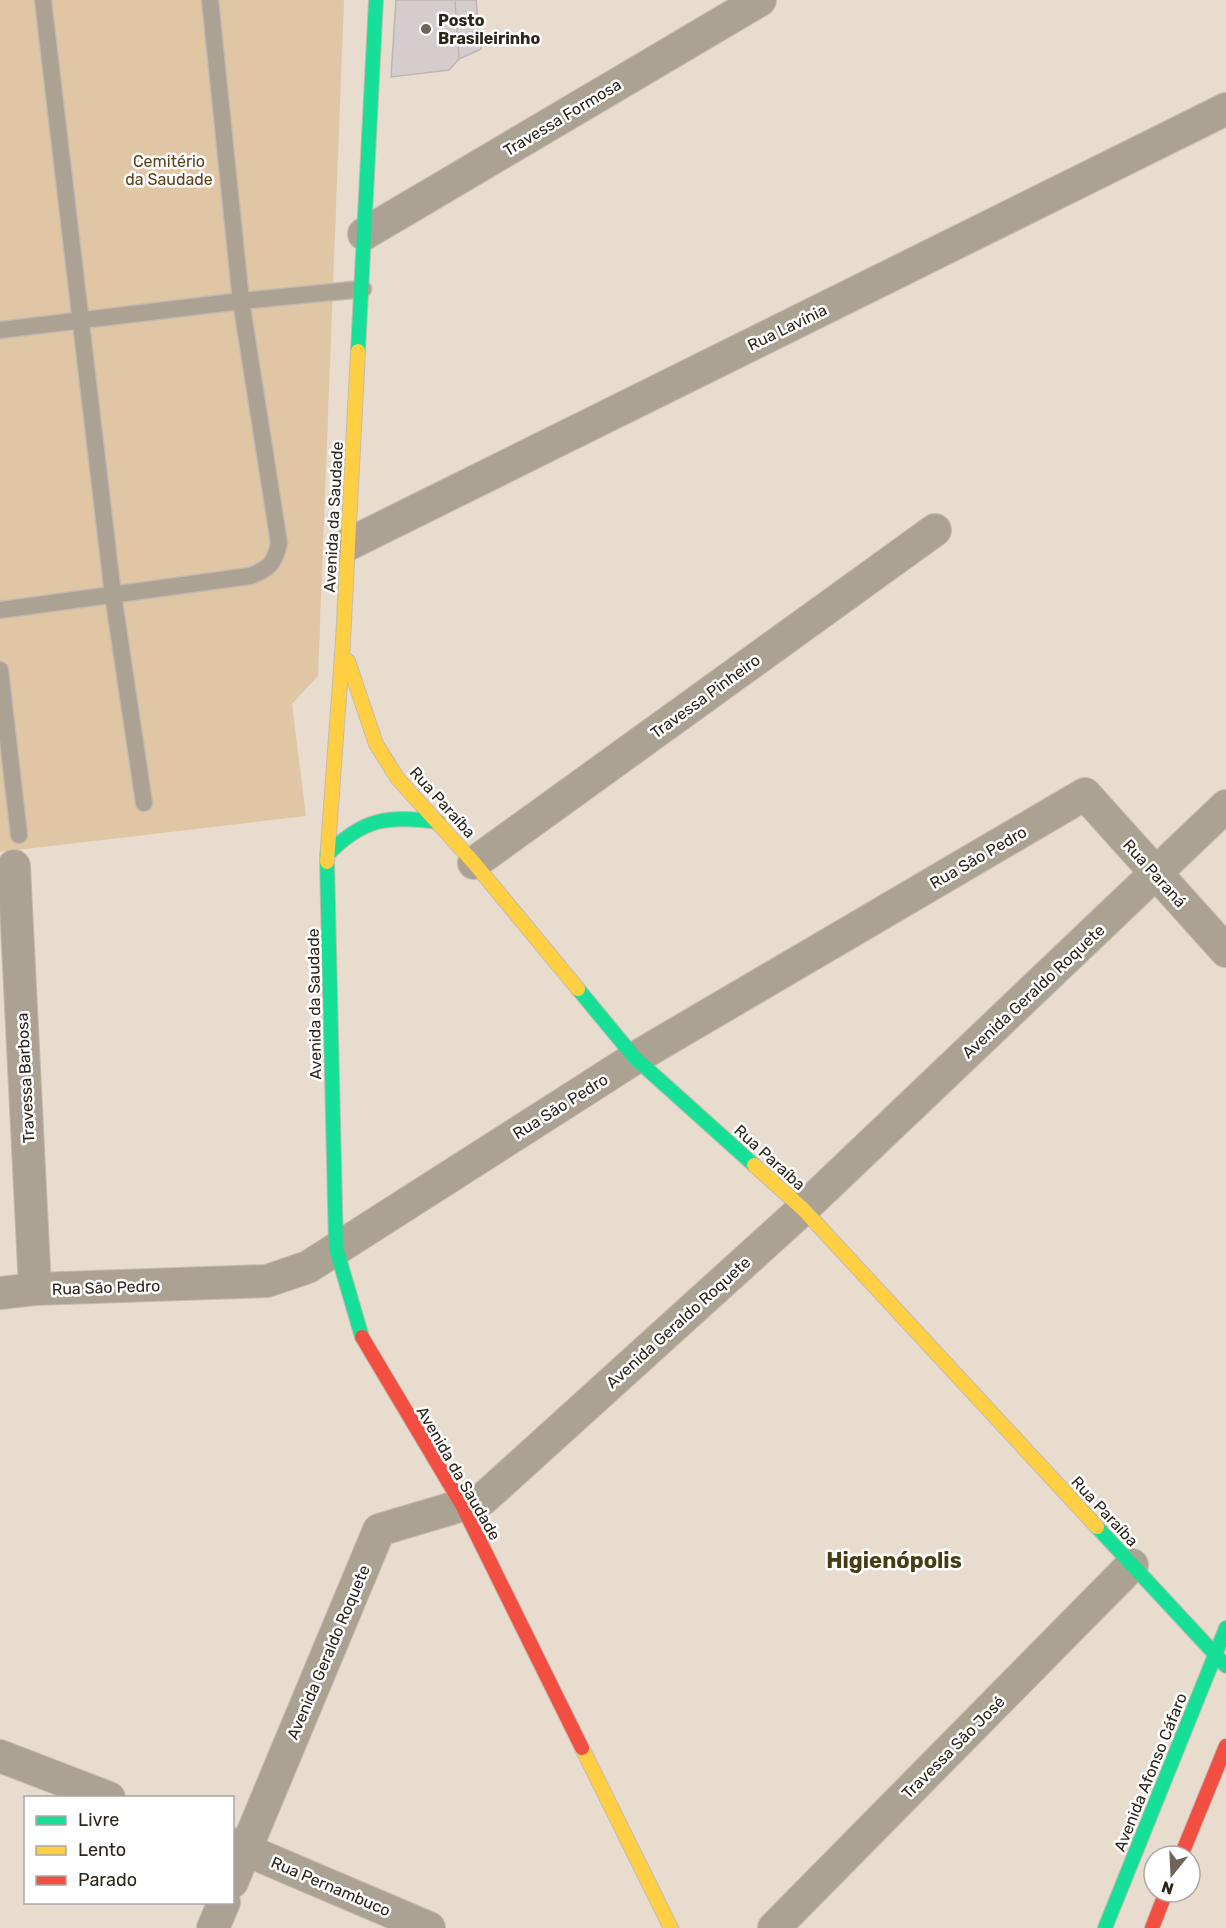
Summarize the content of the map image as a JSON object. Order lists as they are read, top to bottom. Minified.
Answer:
{"streets":{"main road":["Avenida da Saudade","Rua Paraíba","Avenida Afonso Cáfaro"],"street":["Travessa Formosa","Rua Lavínia","Travessa Pinheiro","Rua São Pedro","Rua Paraná","Avenida Geraldo Roquete","Travessa Barbosa","Travessa São José","Rua Pernambuco"]},"crossings":[["Travessa Formosa","Avenida da Saudade"],["Rua Lavínia","Avenida da Saudade"],["Avenida da Saudade","Rua Paraíba"],["Avenida da Saudade","Rua São Pedro"],["Avenida da Saudade","Avenida Geraldo Roquete"],["Travessa Pinheiro","Rua Paraíba"],["Rua Paraíba","Rua São Pedro"],["Rua Paraíba","Avenida Geraldo Roquete"],["Rua Paraíba","Travessa São José"],["Rua Paraíba","Avenida Afonso Cáfaro"],["Rua São Pedro","Rua Paraná"],["Rua São Pedro","Travessa Barbosa"],["Rua Paraná","Avenida Geraldo Roquete"],["Avenida Geraldo Roquete","Rua Pernambuco"]],"districts":["Higienópolis"],"parks":["Cemitério da Saudade"],"places":["Posto Brasileirinho"],"legend":["Livre","Lento","Parado"],"north":"bottom"}
